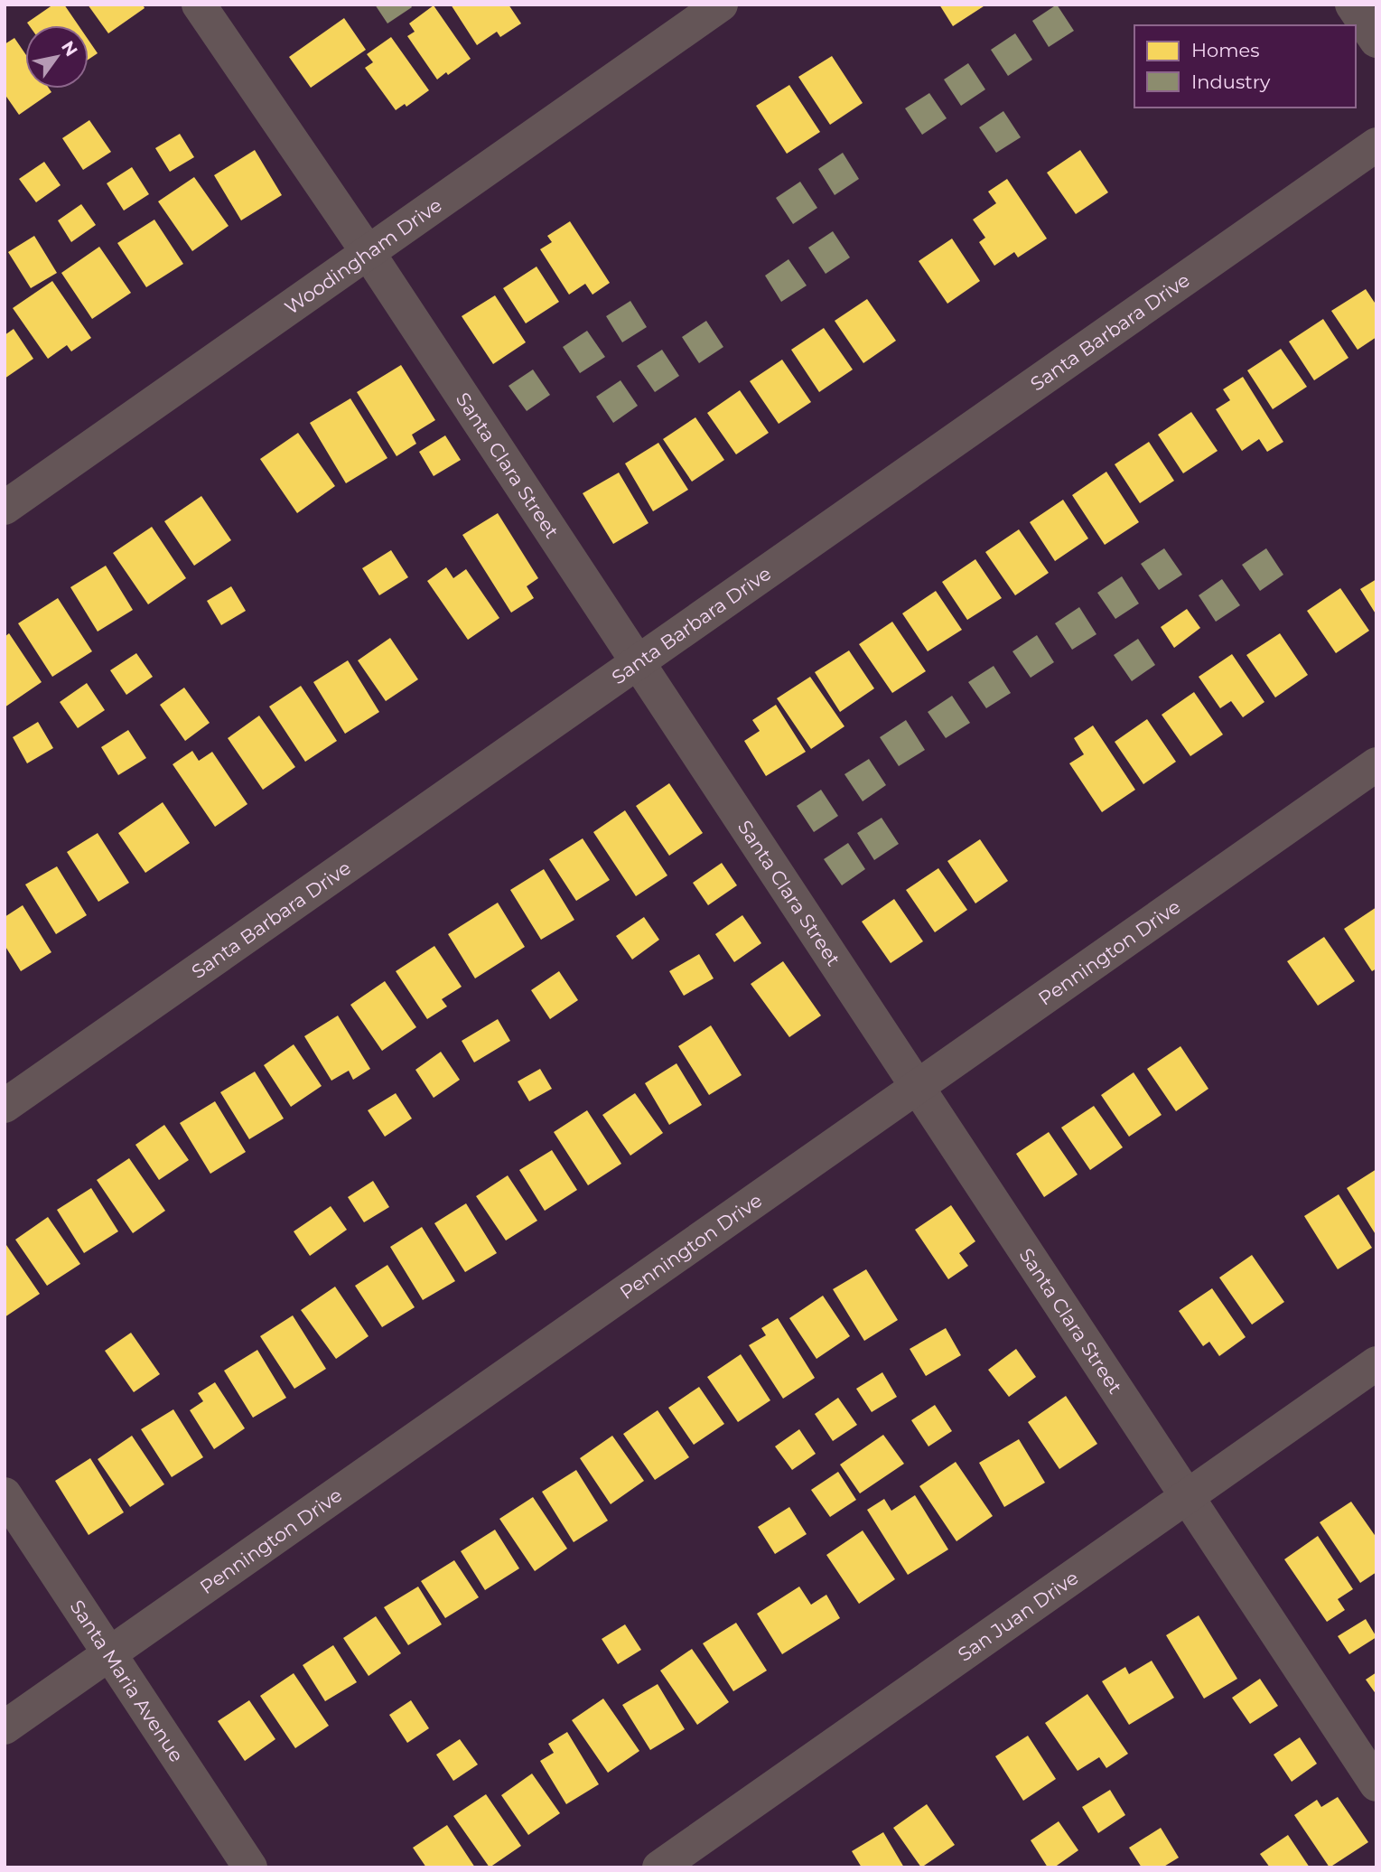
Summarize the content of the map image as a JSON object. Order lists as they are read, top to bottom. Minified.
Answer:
{"streets":{"street":["Woodingham Drive","Santa Barbara Drive","Santa Clara Street","Pennington Drive","San Juan Drive","Santa Maria Avenue"]},"crossings":[["Woodingham Drive","Santa Clara Street"],["Santa Barbara Drive","Santa Clara Street"],["Santa Clara Street","Pennington Drive"],["Santa Clara Street","San Juan Drive"],["Pennington Drive","Santa Maria Avenue"]],"legend":["Homes","Industry"],"north":"top right"}
